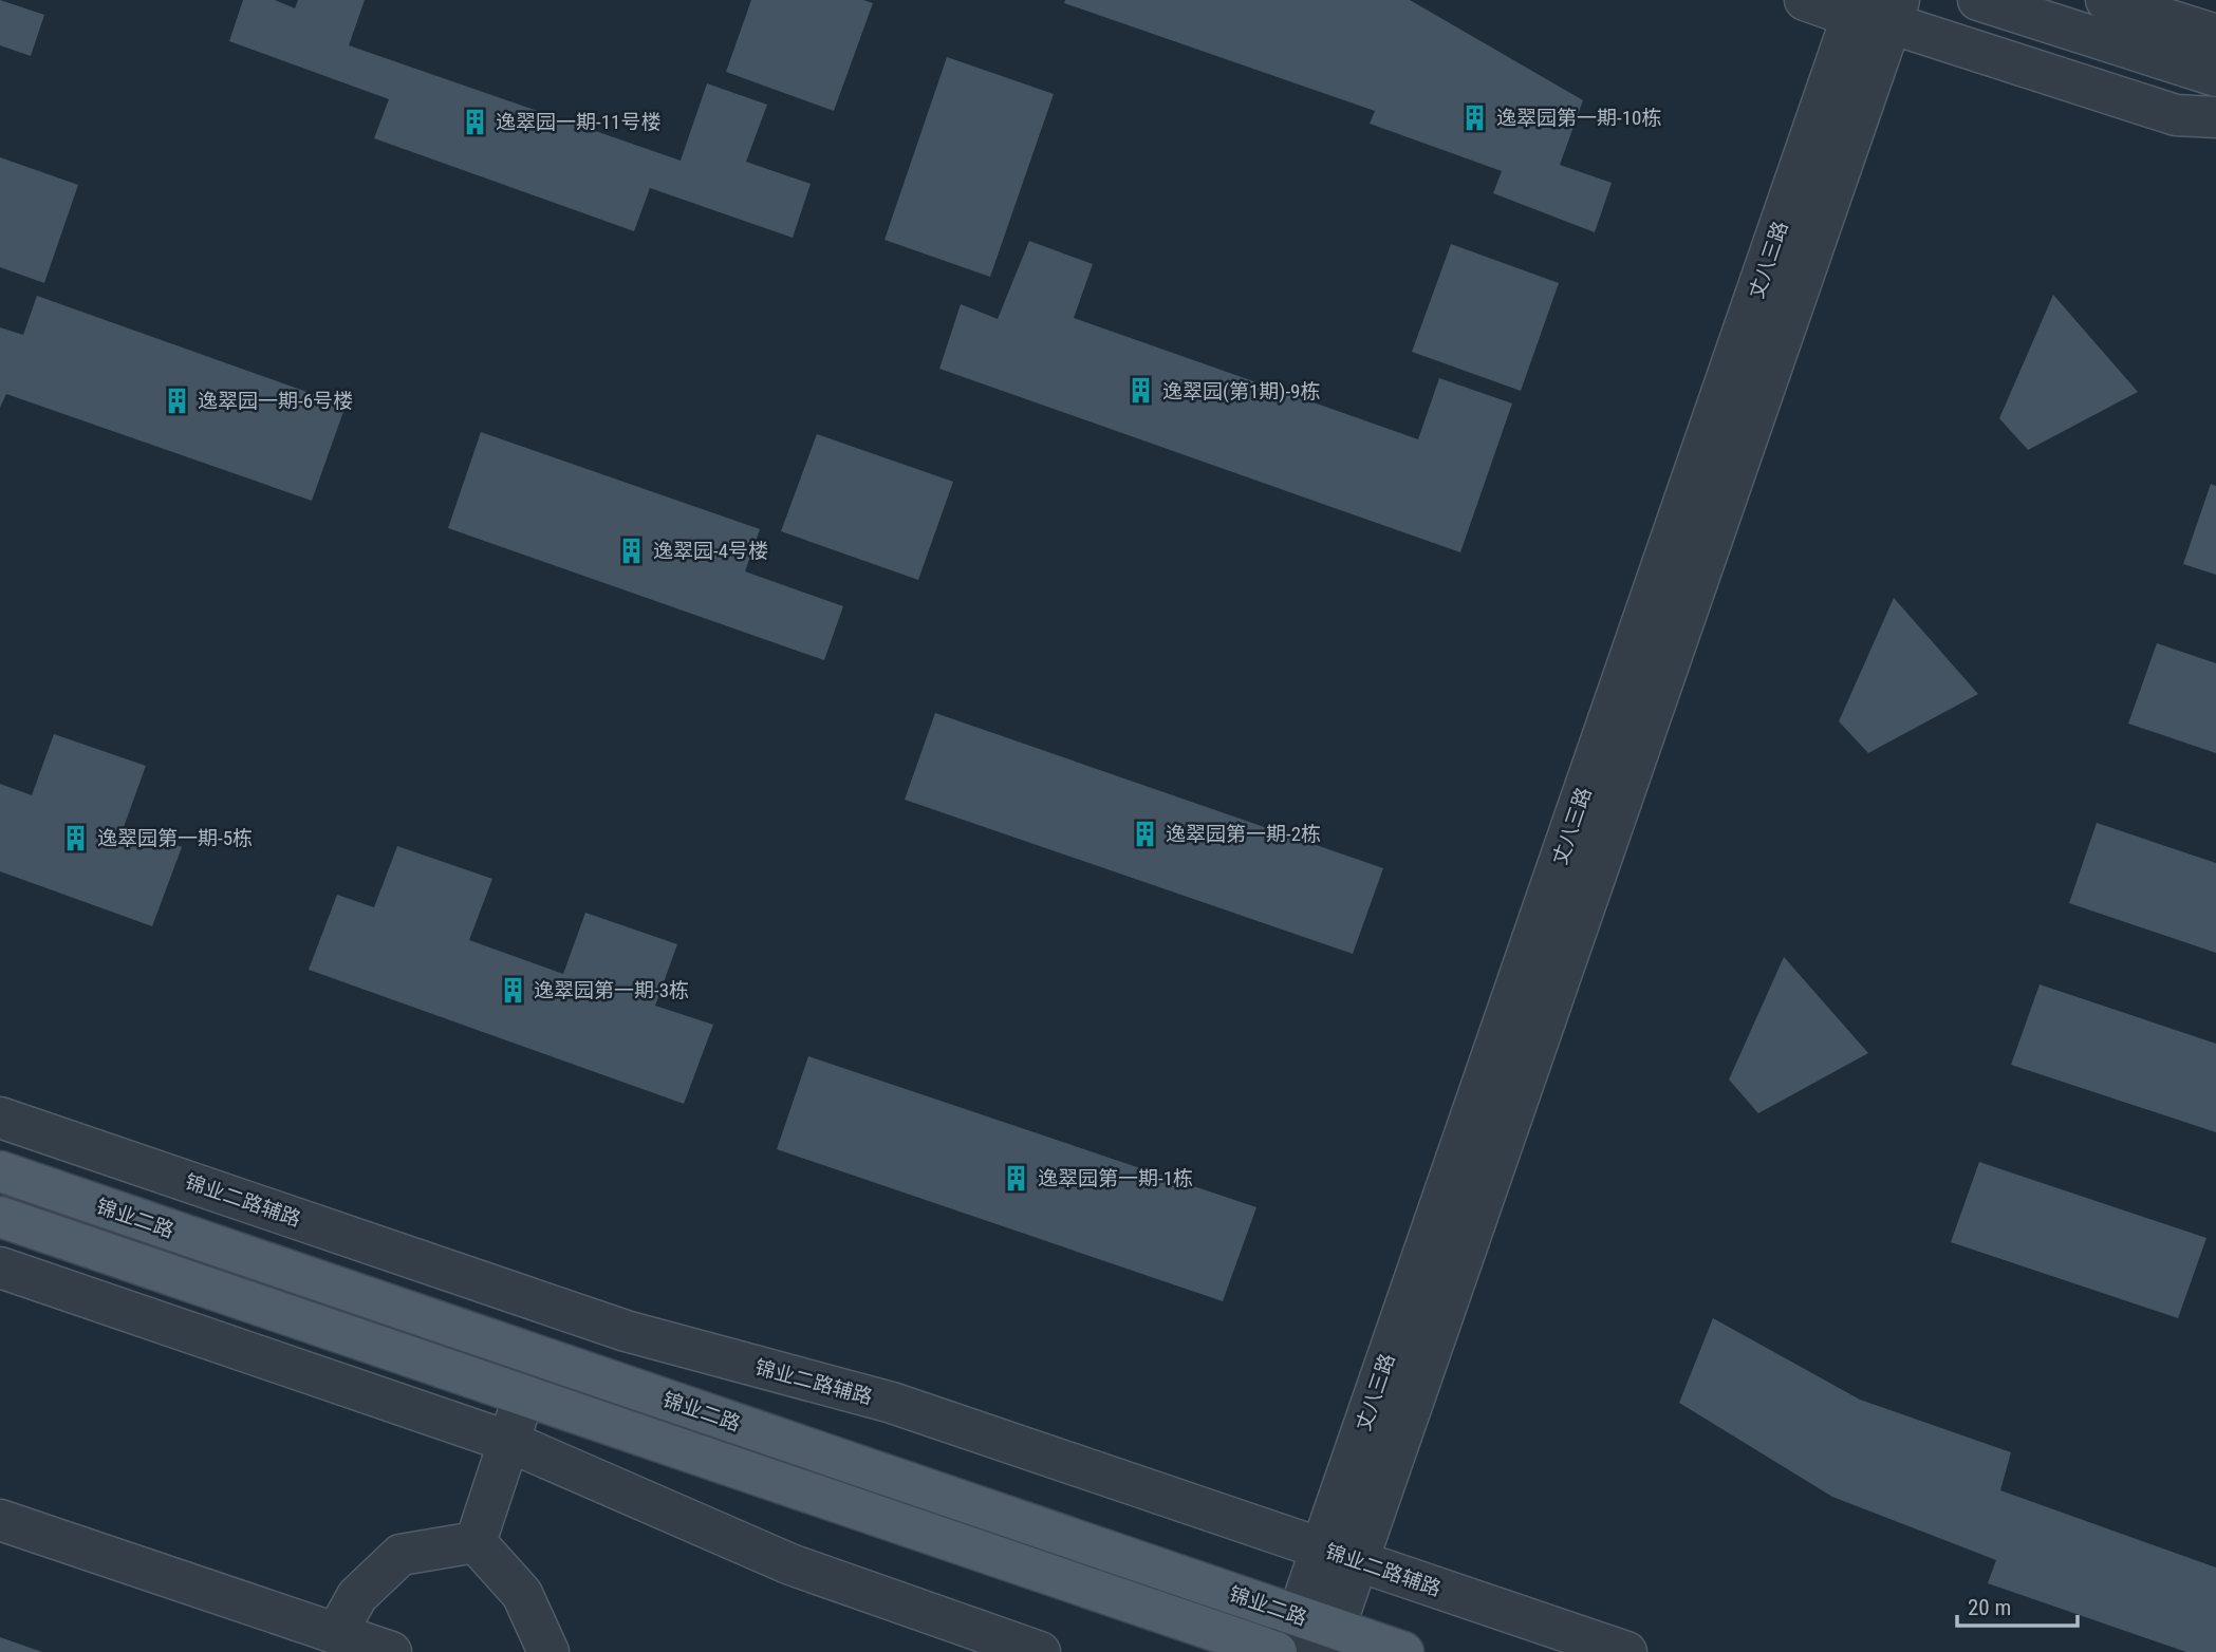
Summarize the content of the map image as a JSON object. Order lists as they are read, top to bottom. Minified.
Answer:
{"streets":{"main road":["锦业二路"],"street":["丈八三路","锦业二路辅路"]},"crossings":[["丈八三路","锦业二路辅路"],["丈八三路","锦业二路"]],"places":{"building":["逸翠园第一期-10栋","逸翠园一期-11号楼","逸翠园(第1期)-9栋","逸翠园一期-6号楼","逸翠园-4号楼","逸翠园第一期-2栋","逸翠园第一期-5栋","逸翠园第一期-3栋","逸翠园第一期-1栋"]},"scale_bar":"20 m"}
